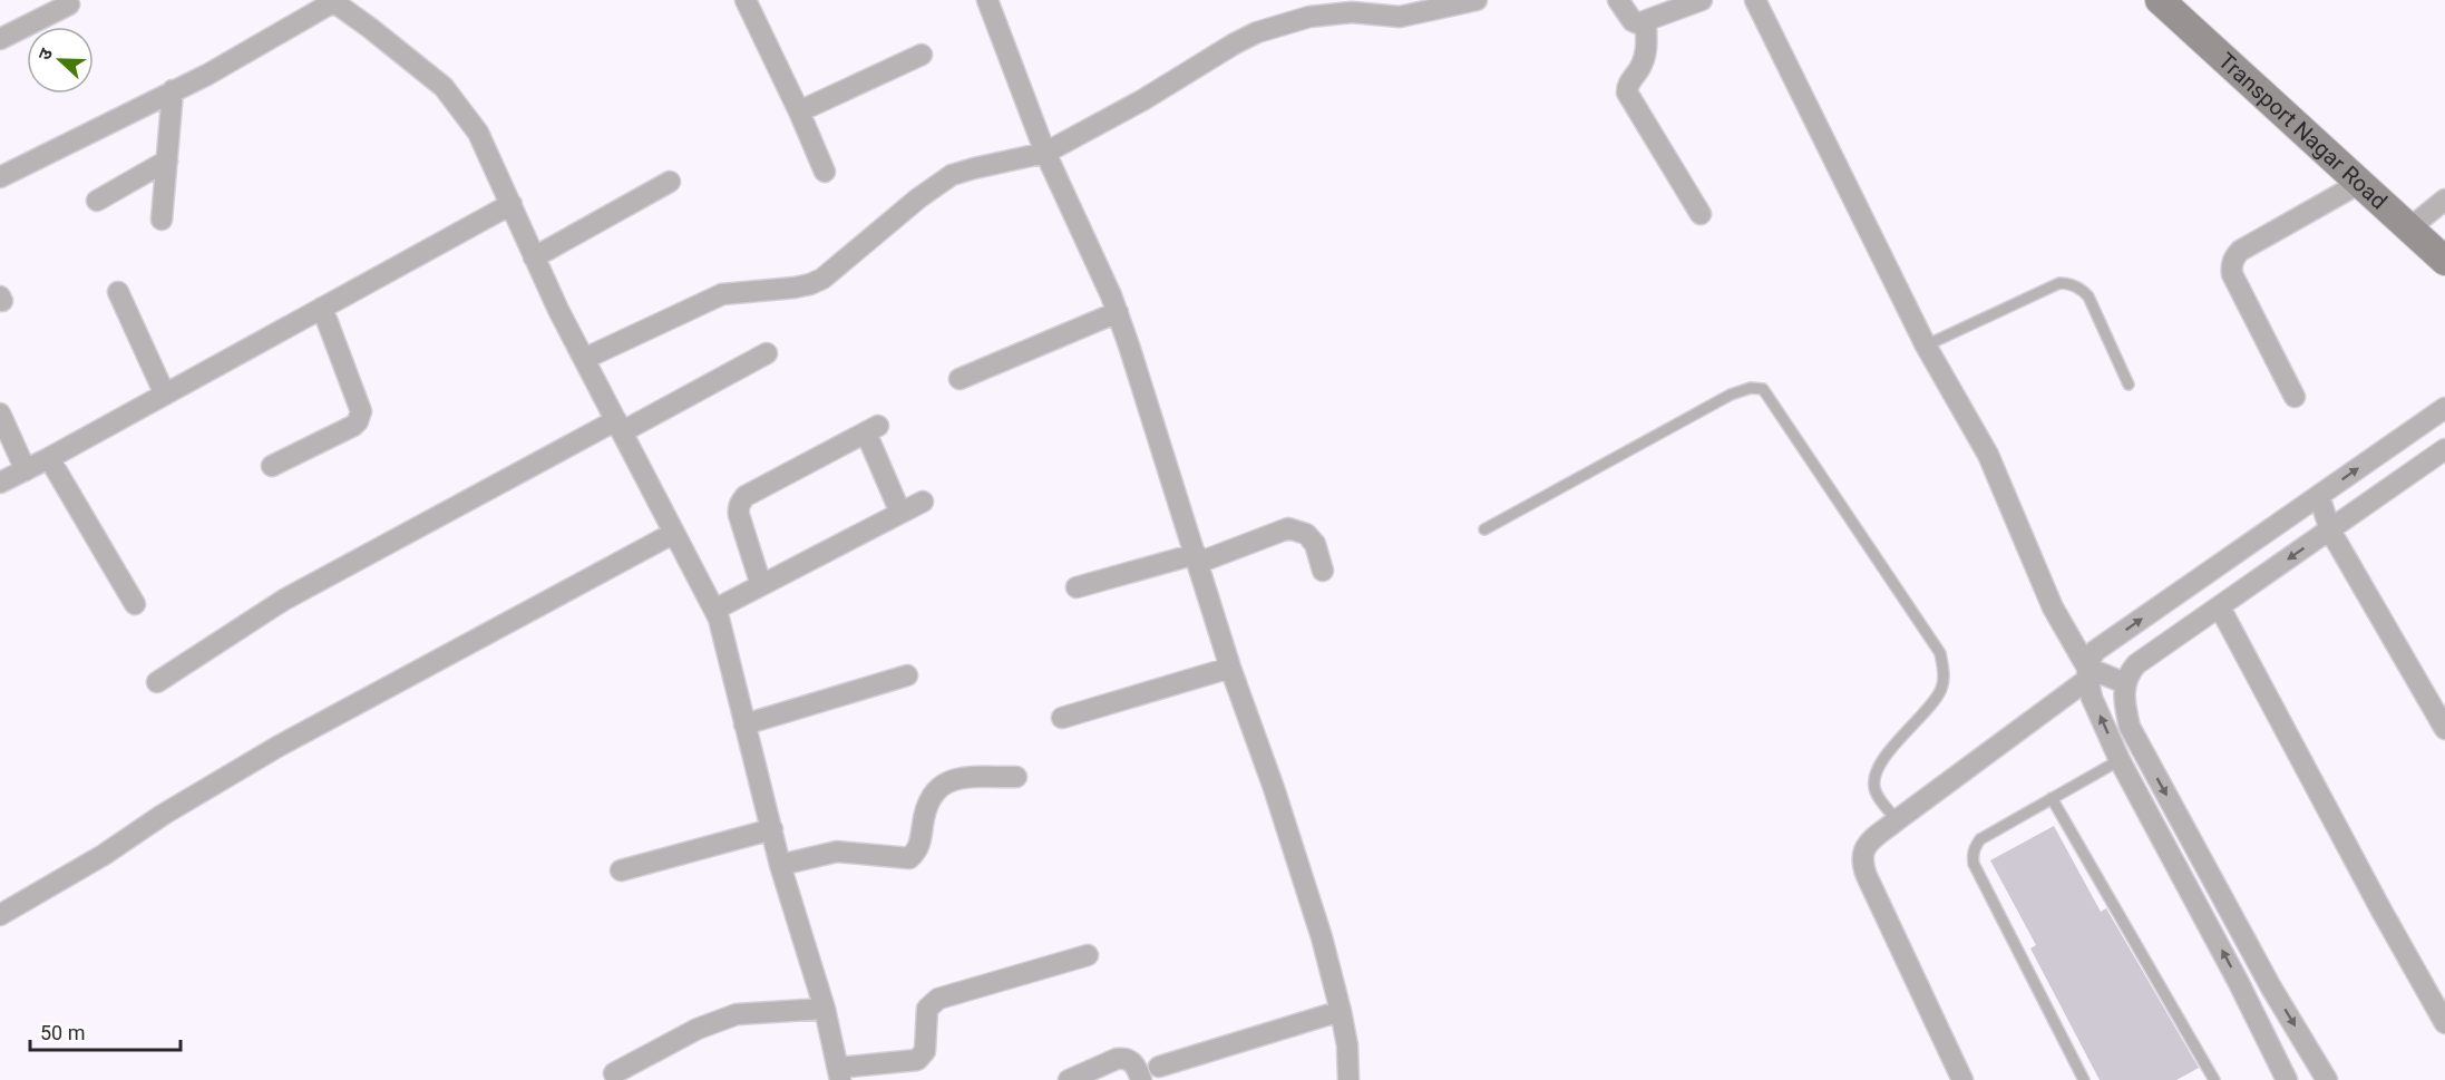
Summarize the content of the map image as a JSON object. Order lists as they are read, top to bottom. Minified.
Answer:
{"streets":{"street":["Transport Nagar Road"]},"scale_bar":"50 m","north":"left"}
